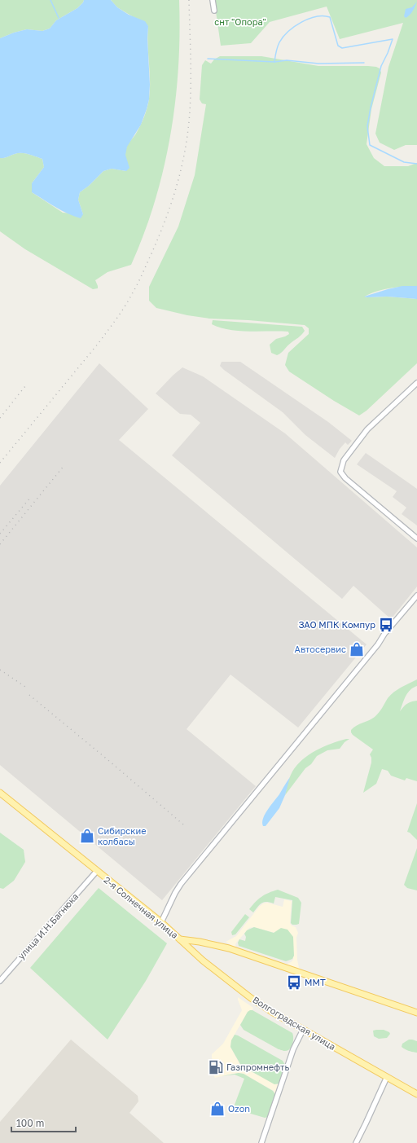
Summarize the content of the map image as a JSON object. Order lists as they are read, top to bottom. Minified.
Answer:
{"streets":{"main road":["2-я Солнечная улица","Волгоградская улица"],"street":["улица И.Н.Багнюка"]},"crossings":[["2-я Солнечная улица","улица И.Н.Багнюка"],["2-я Солнечная улица","Волгоградская улица"]],"parks":["снт \"Опора\""],"places":{"bus stop":["ЗАО МПК Компур","ММТ"],"shop":["Автосервис","Сибирские колбасы","Ozon"],"fuel station":["Газпромнефть"]},"scale_bar":"100 m"}
